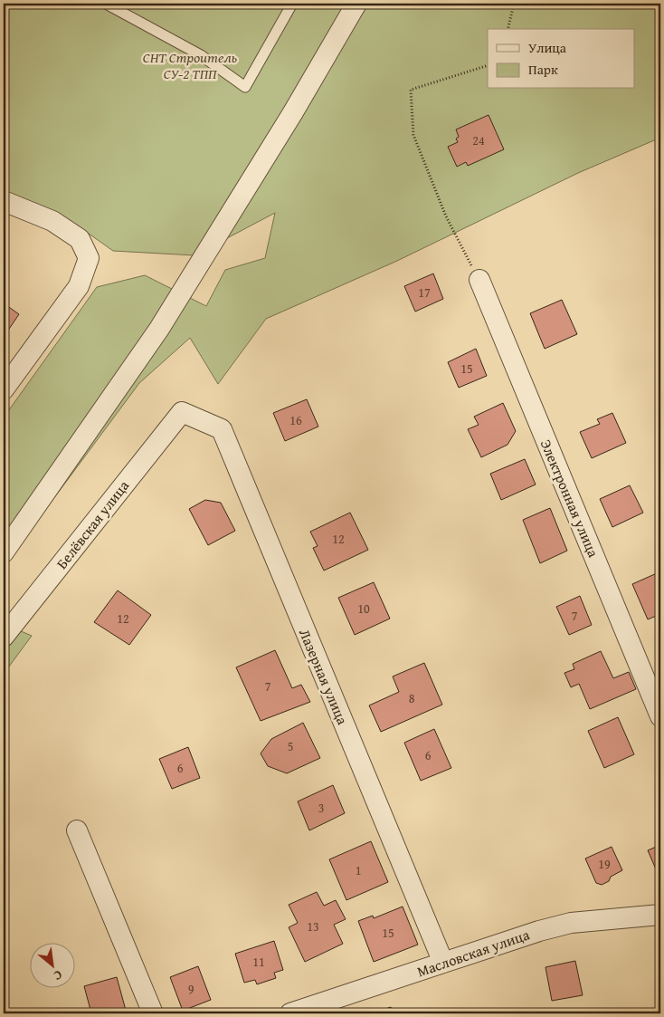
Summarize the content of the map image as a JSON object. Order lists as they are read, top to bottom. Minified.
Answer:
{"streets":{"street":["Электронная улица","Белёвская улица","Лазерная улица","Масловская улица"]},"crossings":[["Белёвская улица","Лазерная улица"],["Лазерная улица","Масловская улица"]],"parks":["СНТ Строитель СУ-2 ТПП"],"house_numbers":["24","17","15","16","12","10","7","12","7","8","5","6","6","3","19","1","13","15","11","9"],"legend":["Улица","Парк"],"north":"bottom right"}
